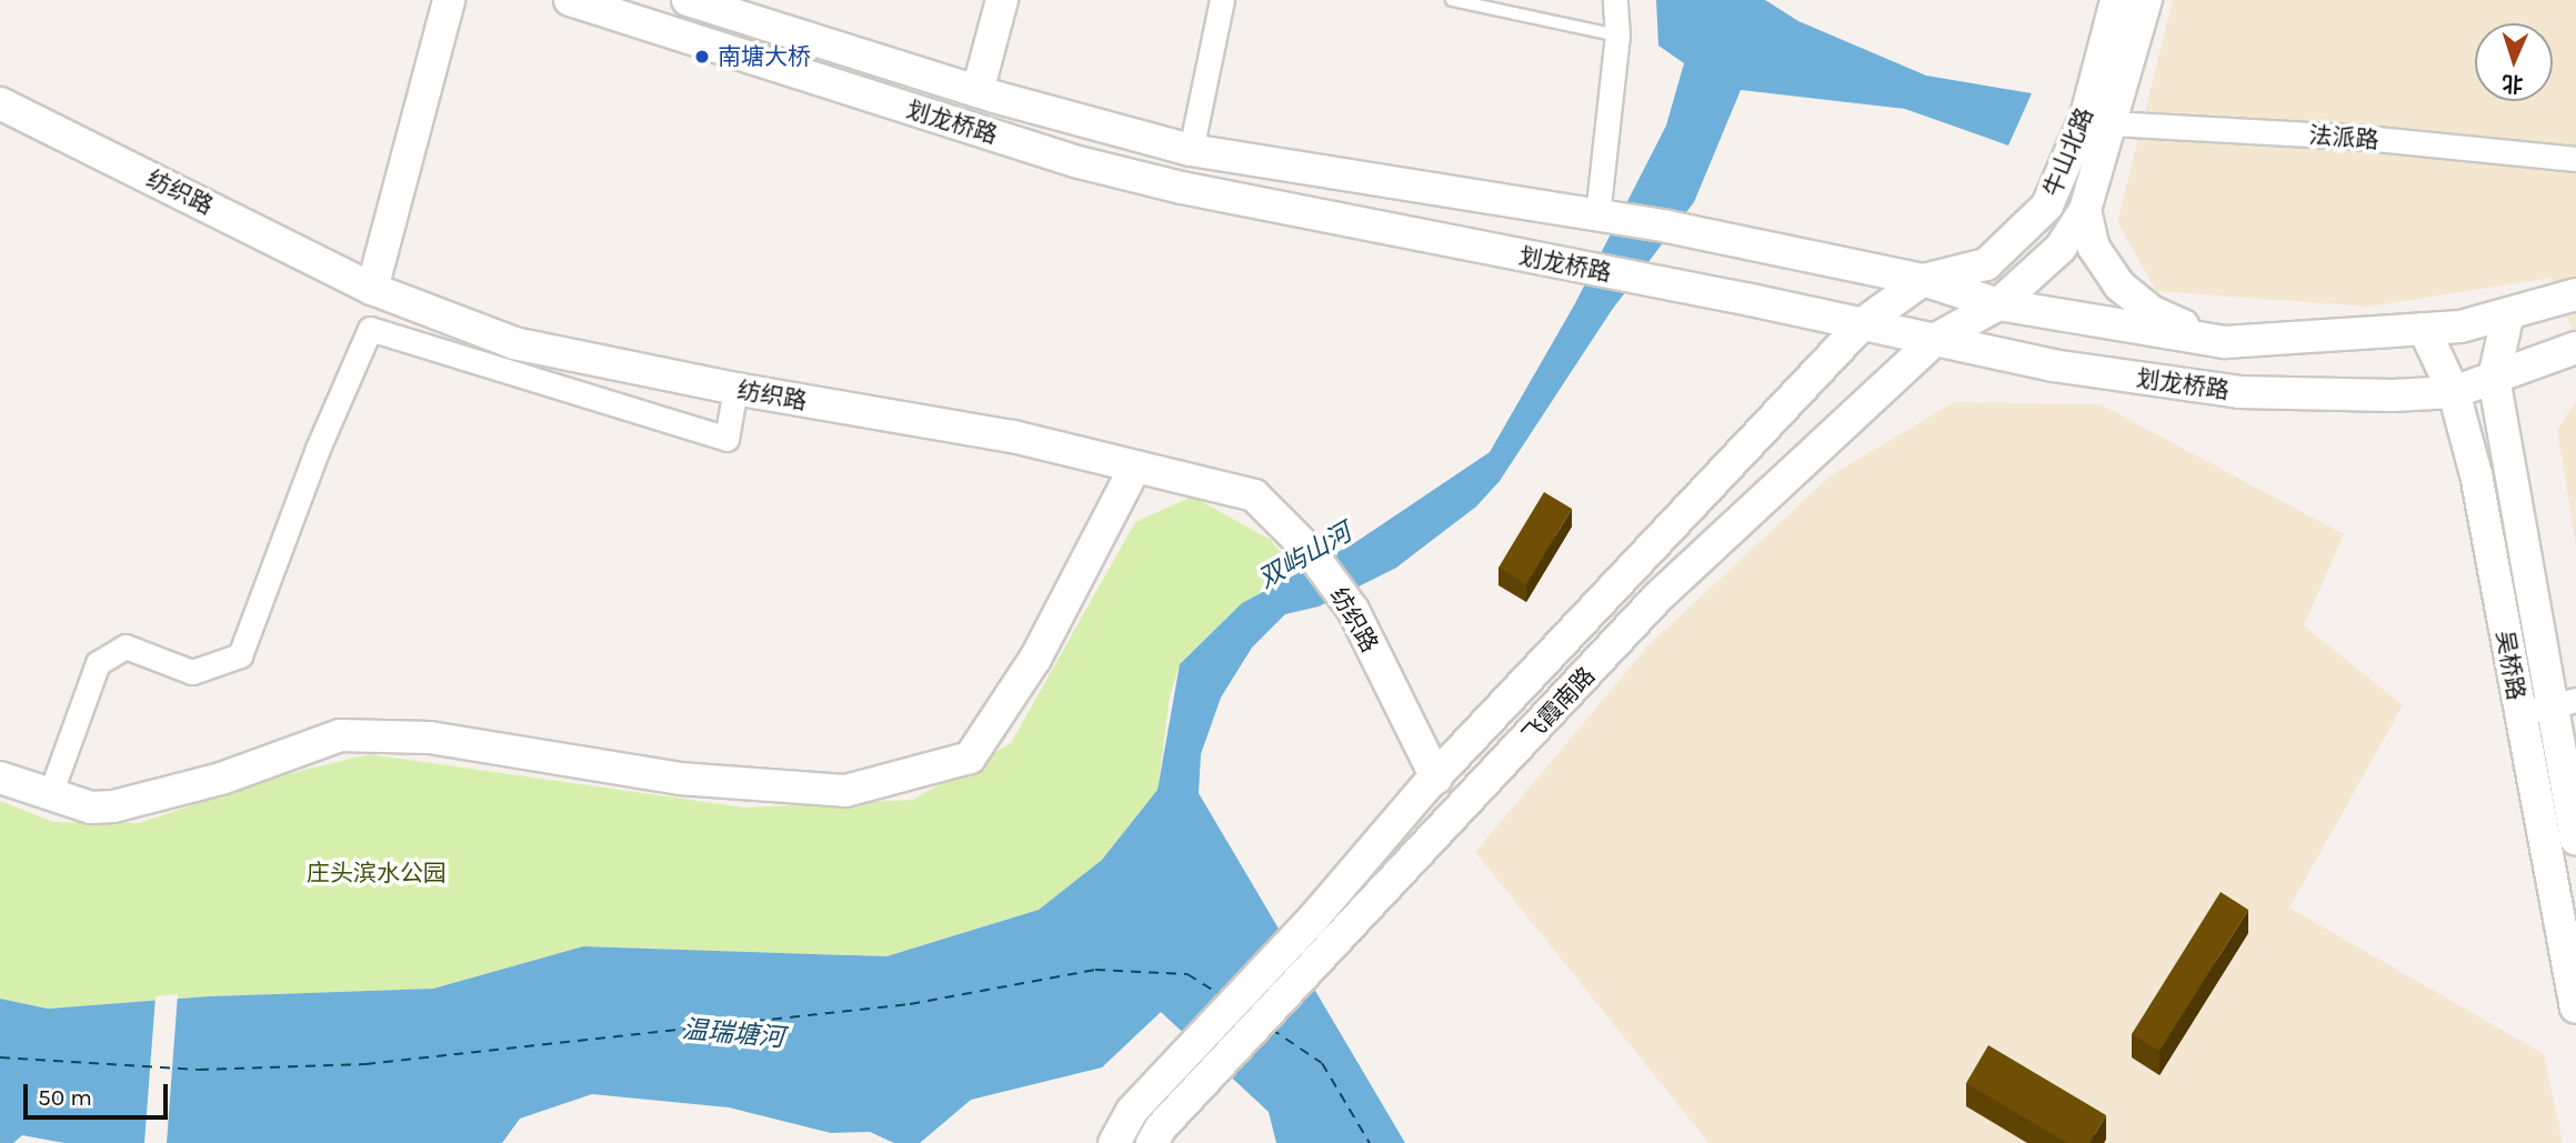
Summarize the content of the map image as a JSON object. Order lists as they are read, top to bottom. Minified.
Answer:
{"streets":{"main road":["划龙桥路","牛山北路","纺织路","吴桥路","飞霞南路"],"street":["法派路"]},"crossings":[["划龙桥路","牛山北路"],["划龙桥路","吴桥路"],["划龙桥路","飞霞南路"],["法派路","牛山北路"],["牛山北路","飞霞南路"],["纺织路","飞霞南路"]],"water":["双屿山河","温瑞塘河"],"parks":["庄头滨水公园"],"places":["南塘大桥"],"scale_bar":"50 m","north":"bottom"}
